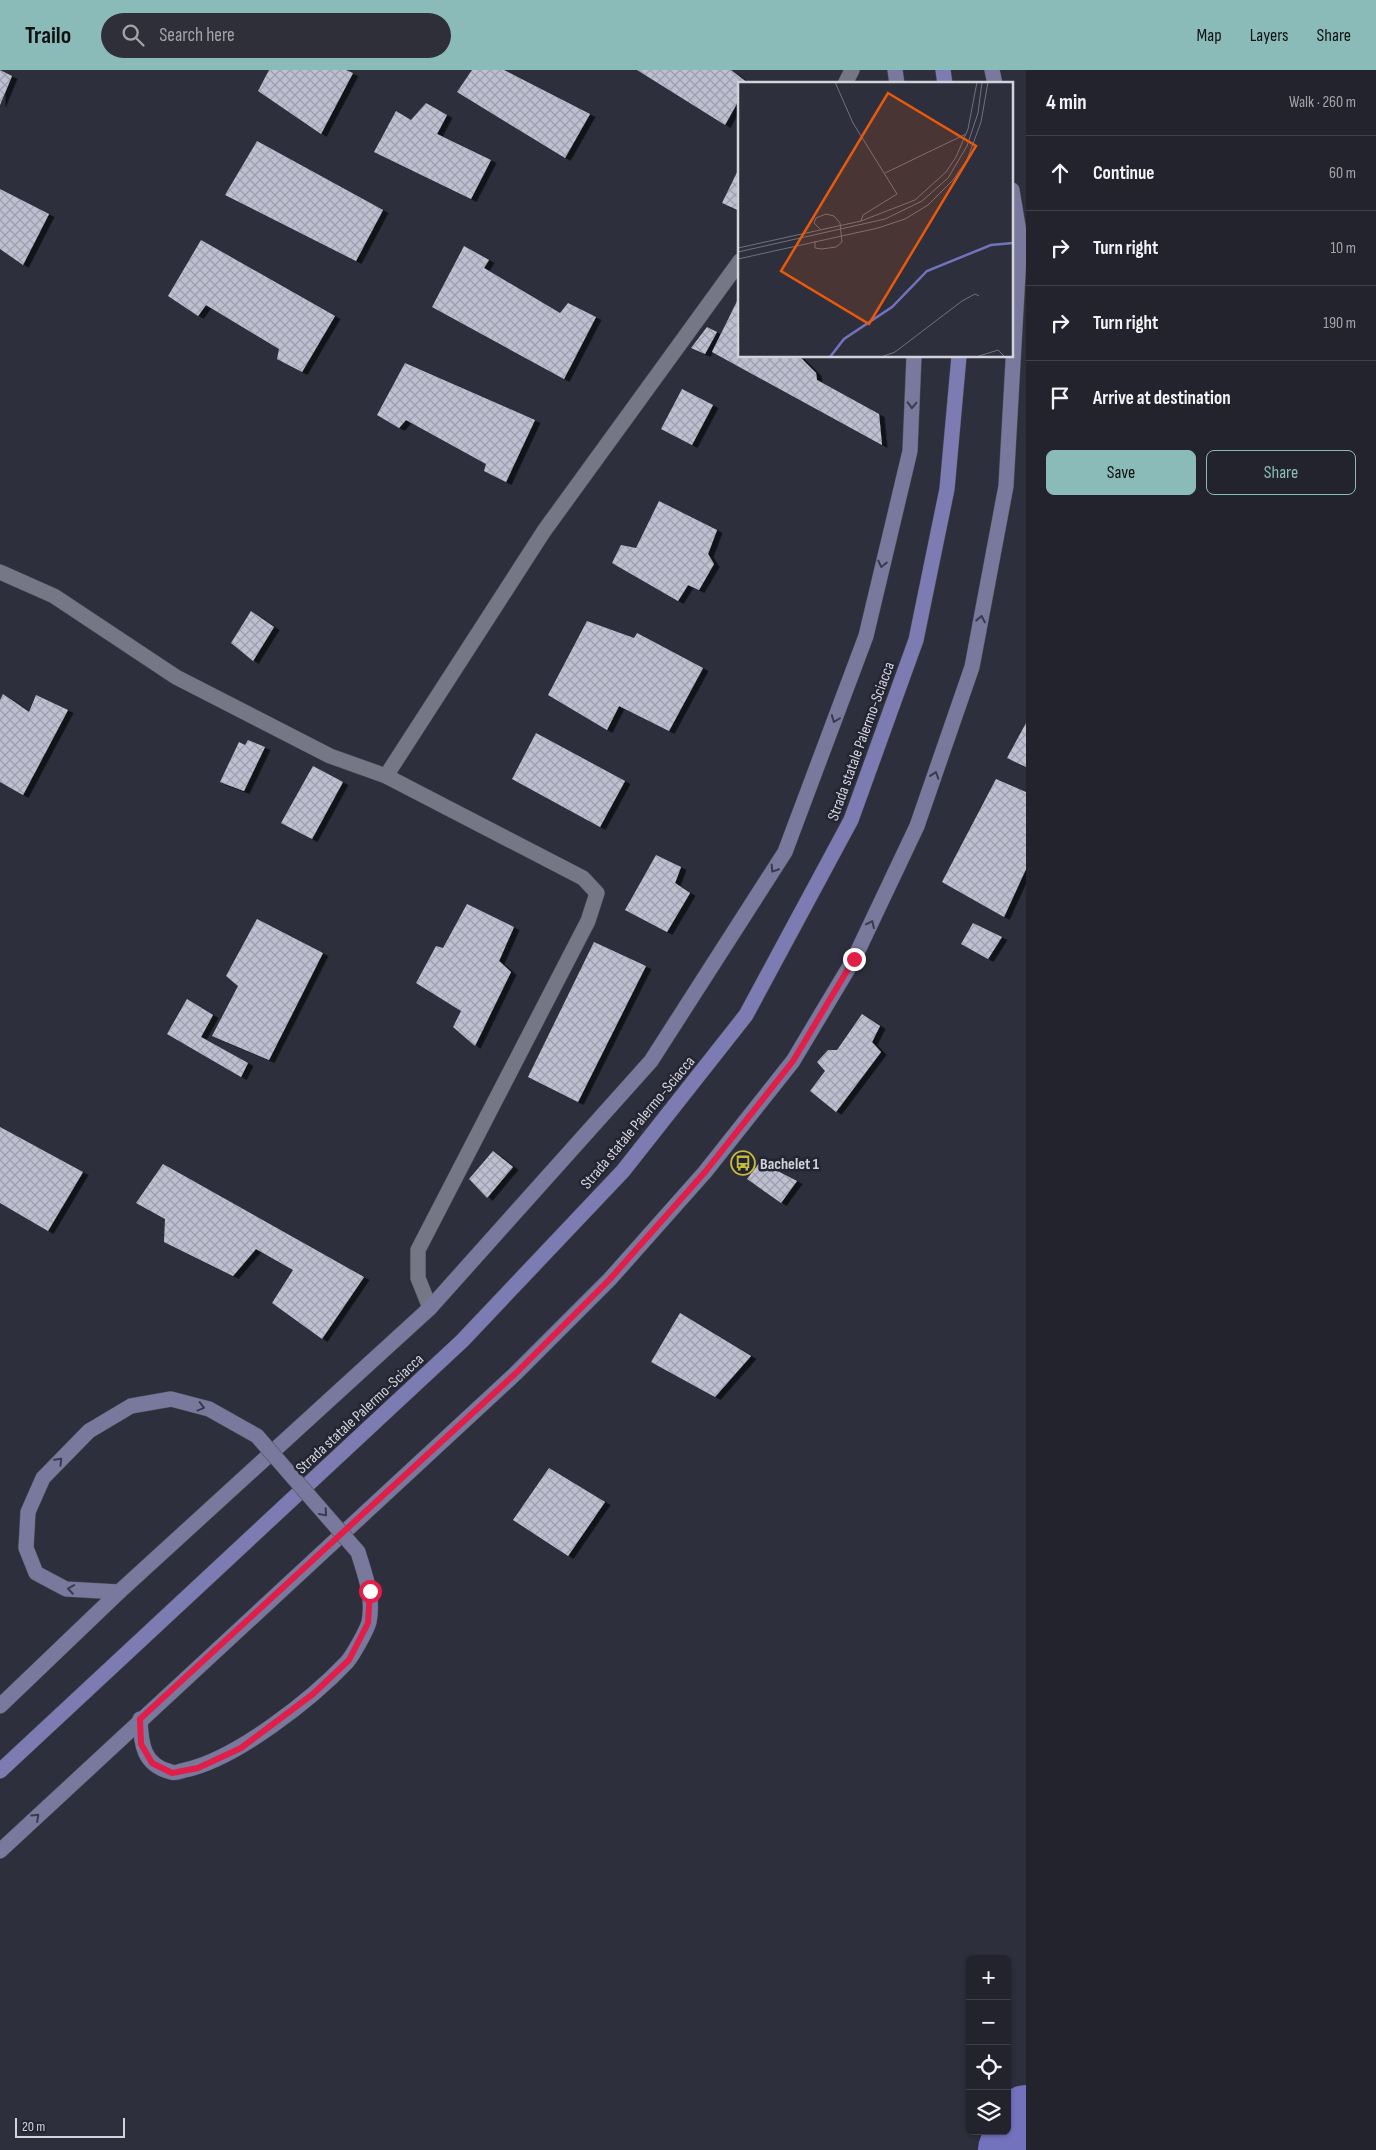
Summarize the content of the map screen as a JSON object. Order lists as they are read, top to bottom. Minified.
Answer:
{"streets":{"main road":["Strada statale Palermo-Sciacca"]},"places":{"bus stop":["Bachelet 1"]},"scale_bar":"20 m","page":{"header":"Trailo","search":"Search here","nav":["Map","Layers","Share"],"heading":["4 min","Walk · 260 m"],"list":[["Continue","60 m"],["Turn right","10 m"],["Turn right","190 m"],"Arrive at destination"],"buttons":["Save","Share"],"map_buttons":["+","−"],"scale":"20 m"}}
